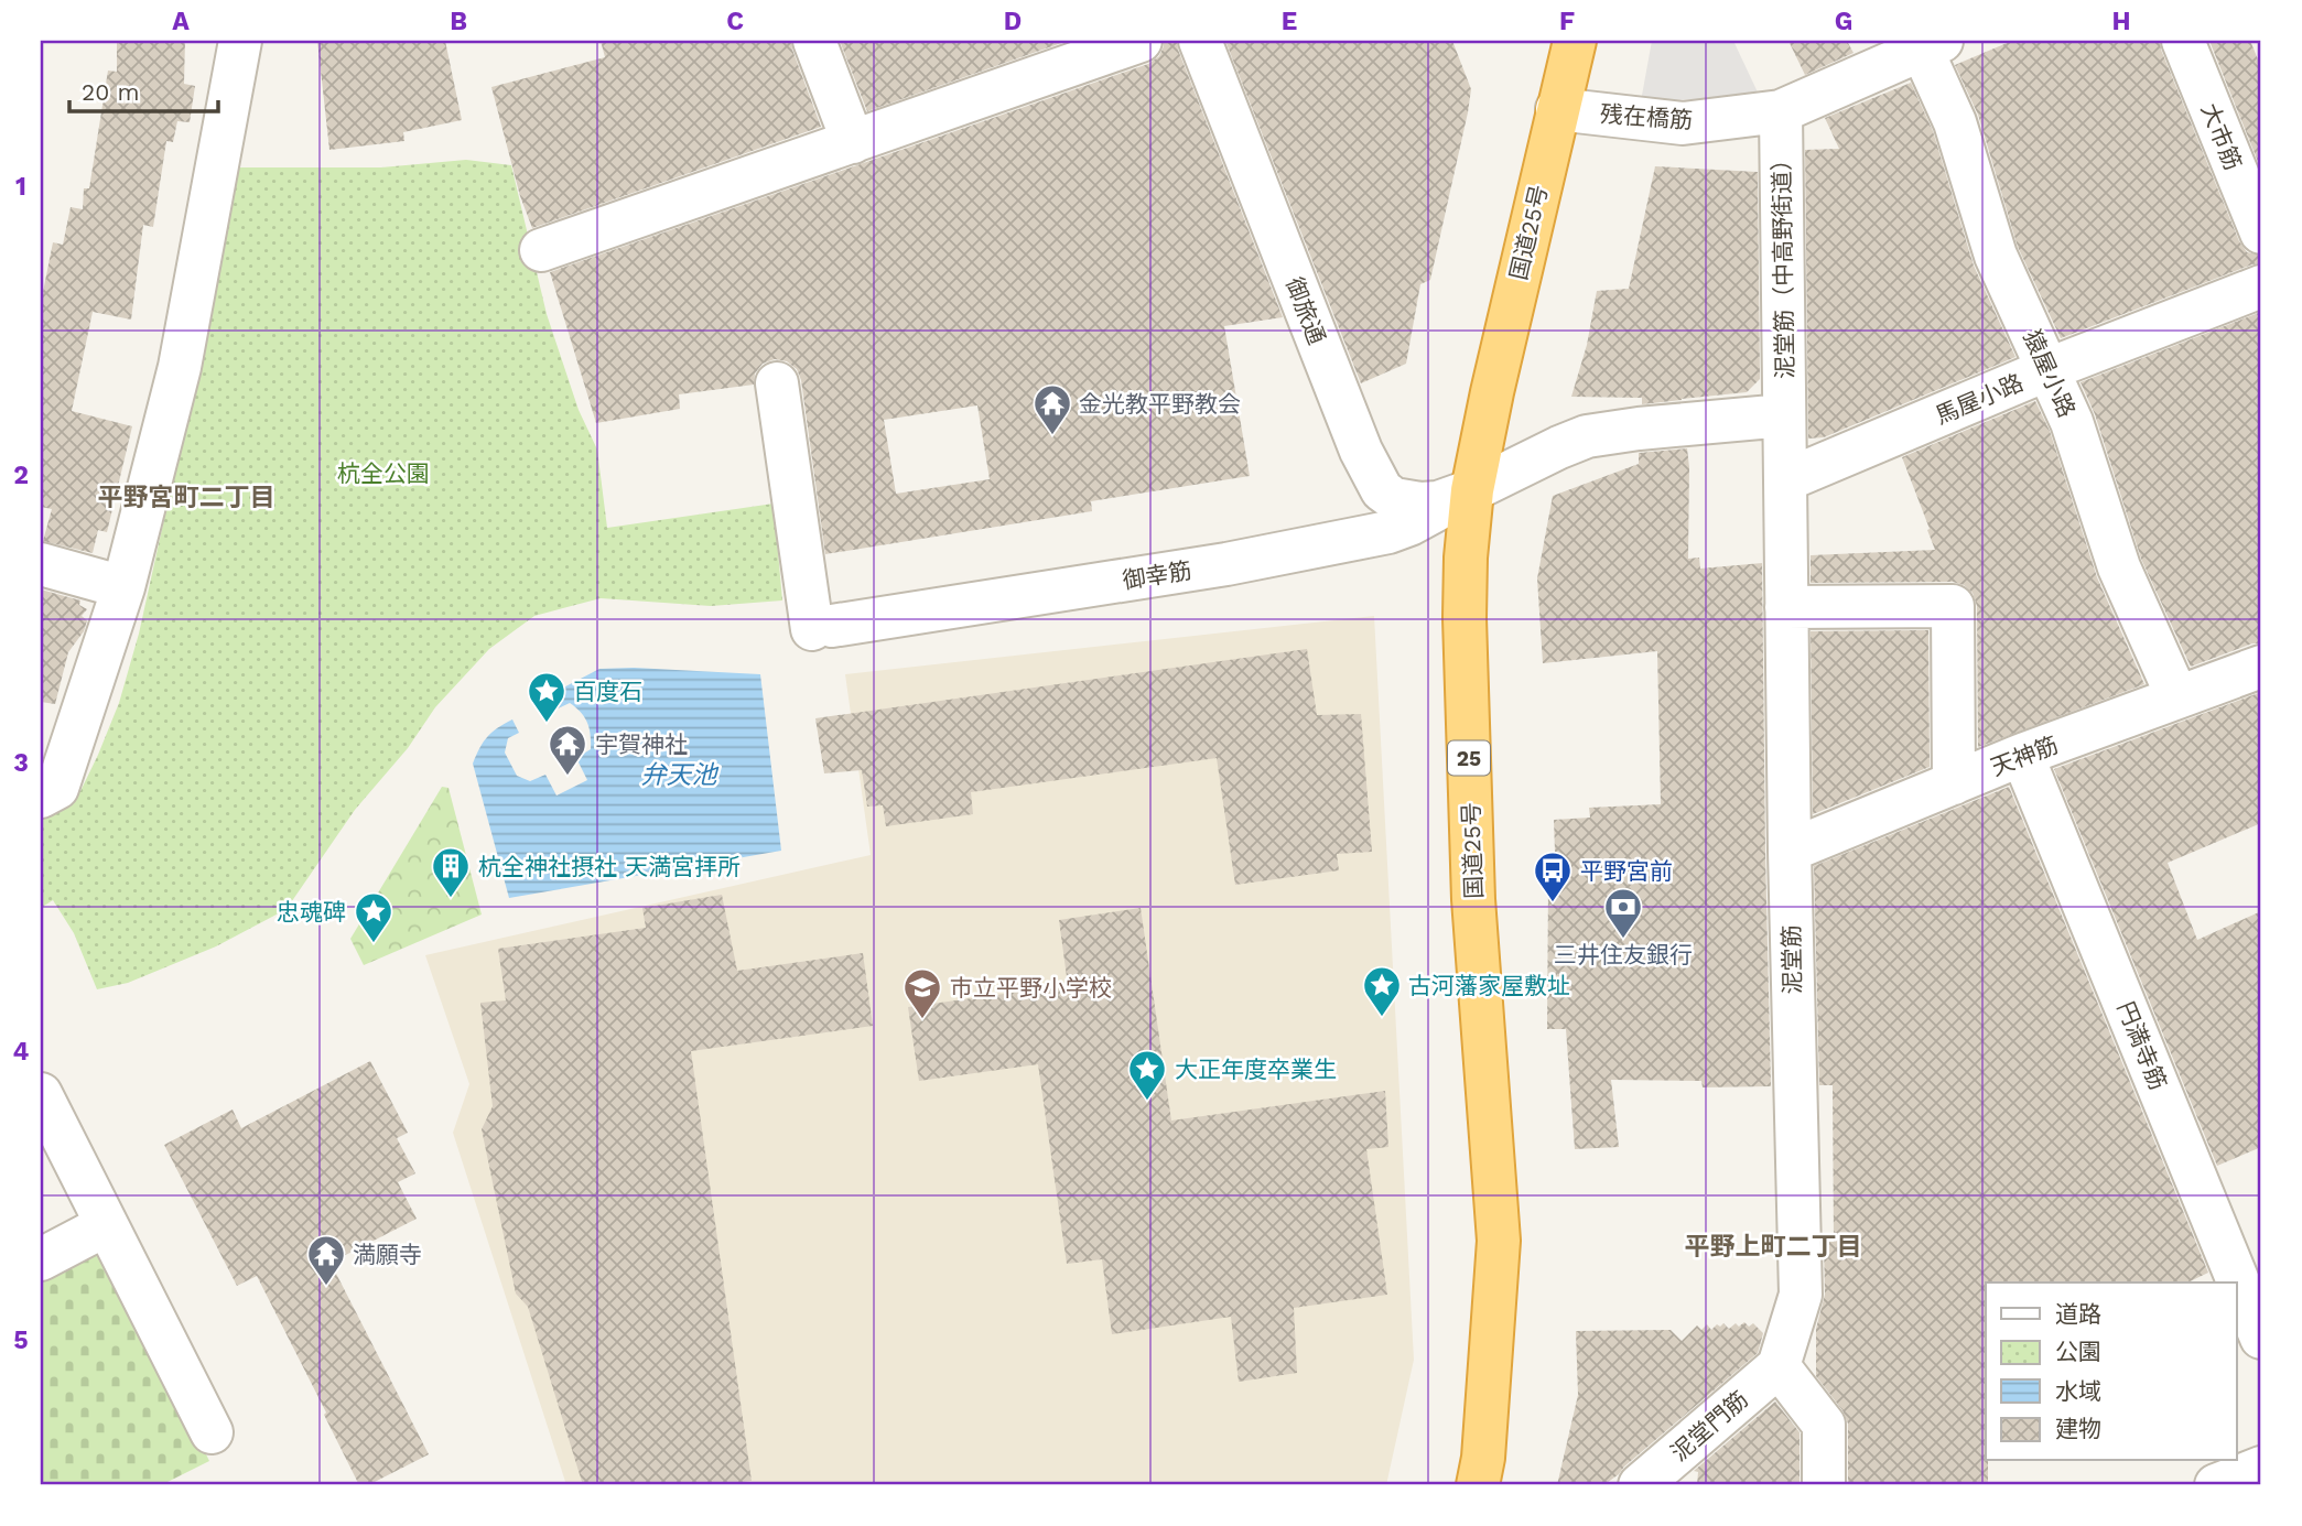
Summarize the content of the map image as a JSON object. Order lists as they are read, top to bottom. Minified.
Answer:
{"streets":{"highway":["国道25号","25"],"street":["残在橋筋","大市筋","泥堂筋（中高野街道）","御旅通","猿屋小路","馬屋小路","御幸筋","天神筋","泥堂筋","円満寺筋","泥堂門筋"]},"crossings":[["残在橋筋","国道25号"],["残在橋筋","泥堂筋（中高野街道）"],["残在橋筋","猿屋小路"],["国道25号","御旅通"],["国道25号","御幸筋"],["泥堂筋（中高野街道）","泥堂筋"],["御旅通","御幸筋"],["猿屋小路","馬屋小路"],["猿屋小路","天神筋"],["馬屋小路","泥堂筋"],["天神筋","泥堂筋"],["天神筋","円満寺筋"],["泥堂筋","泥堂門筋"]],"districts":["平野宮町二丁目","平野上町二丁目"],"water":["弁天池"],"parks":["杭全公園"],"places":{"temple":["金光教平野教会","宇賀神社","満願寺"],"place":["百度石","忠魂碑","古河藩家屋敷址","大正年度卒業生"],"building":["杭全神社摂社 天満宮拝所"],"bus stop":["平野宮前"],"bank":["三井住友銀行"],"school or university":["市立平野小学校"]},"legend":["道路","公園","水域","建物"],"scale_bar":"20 m","grid":{"columns":["A","B","C","D","E","F","G","H"],"rows":["1","2","3","4","5"]}}
